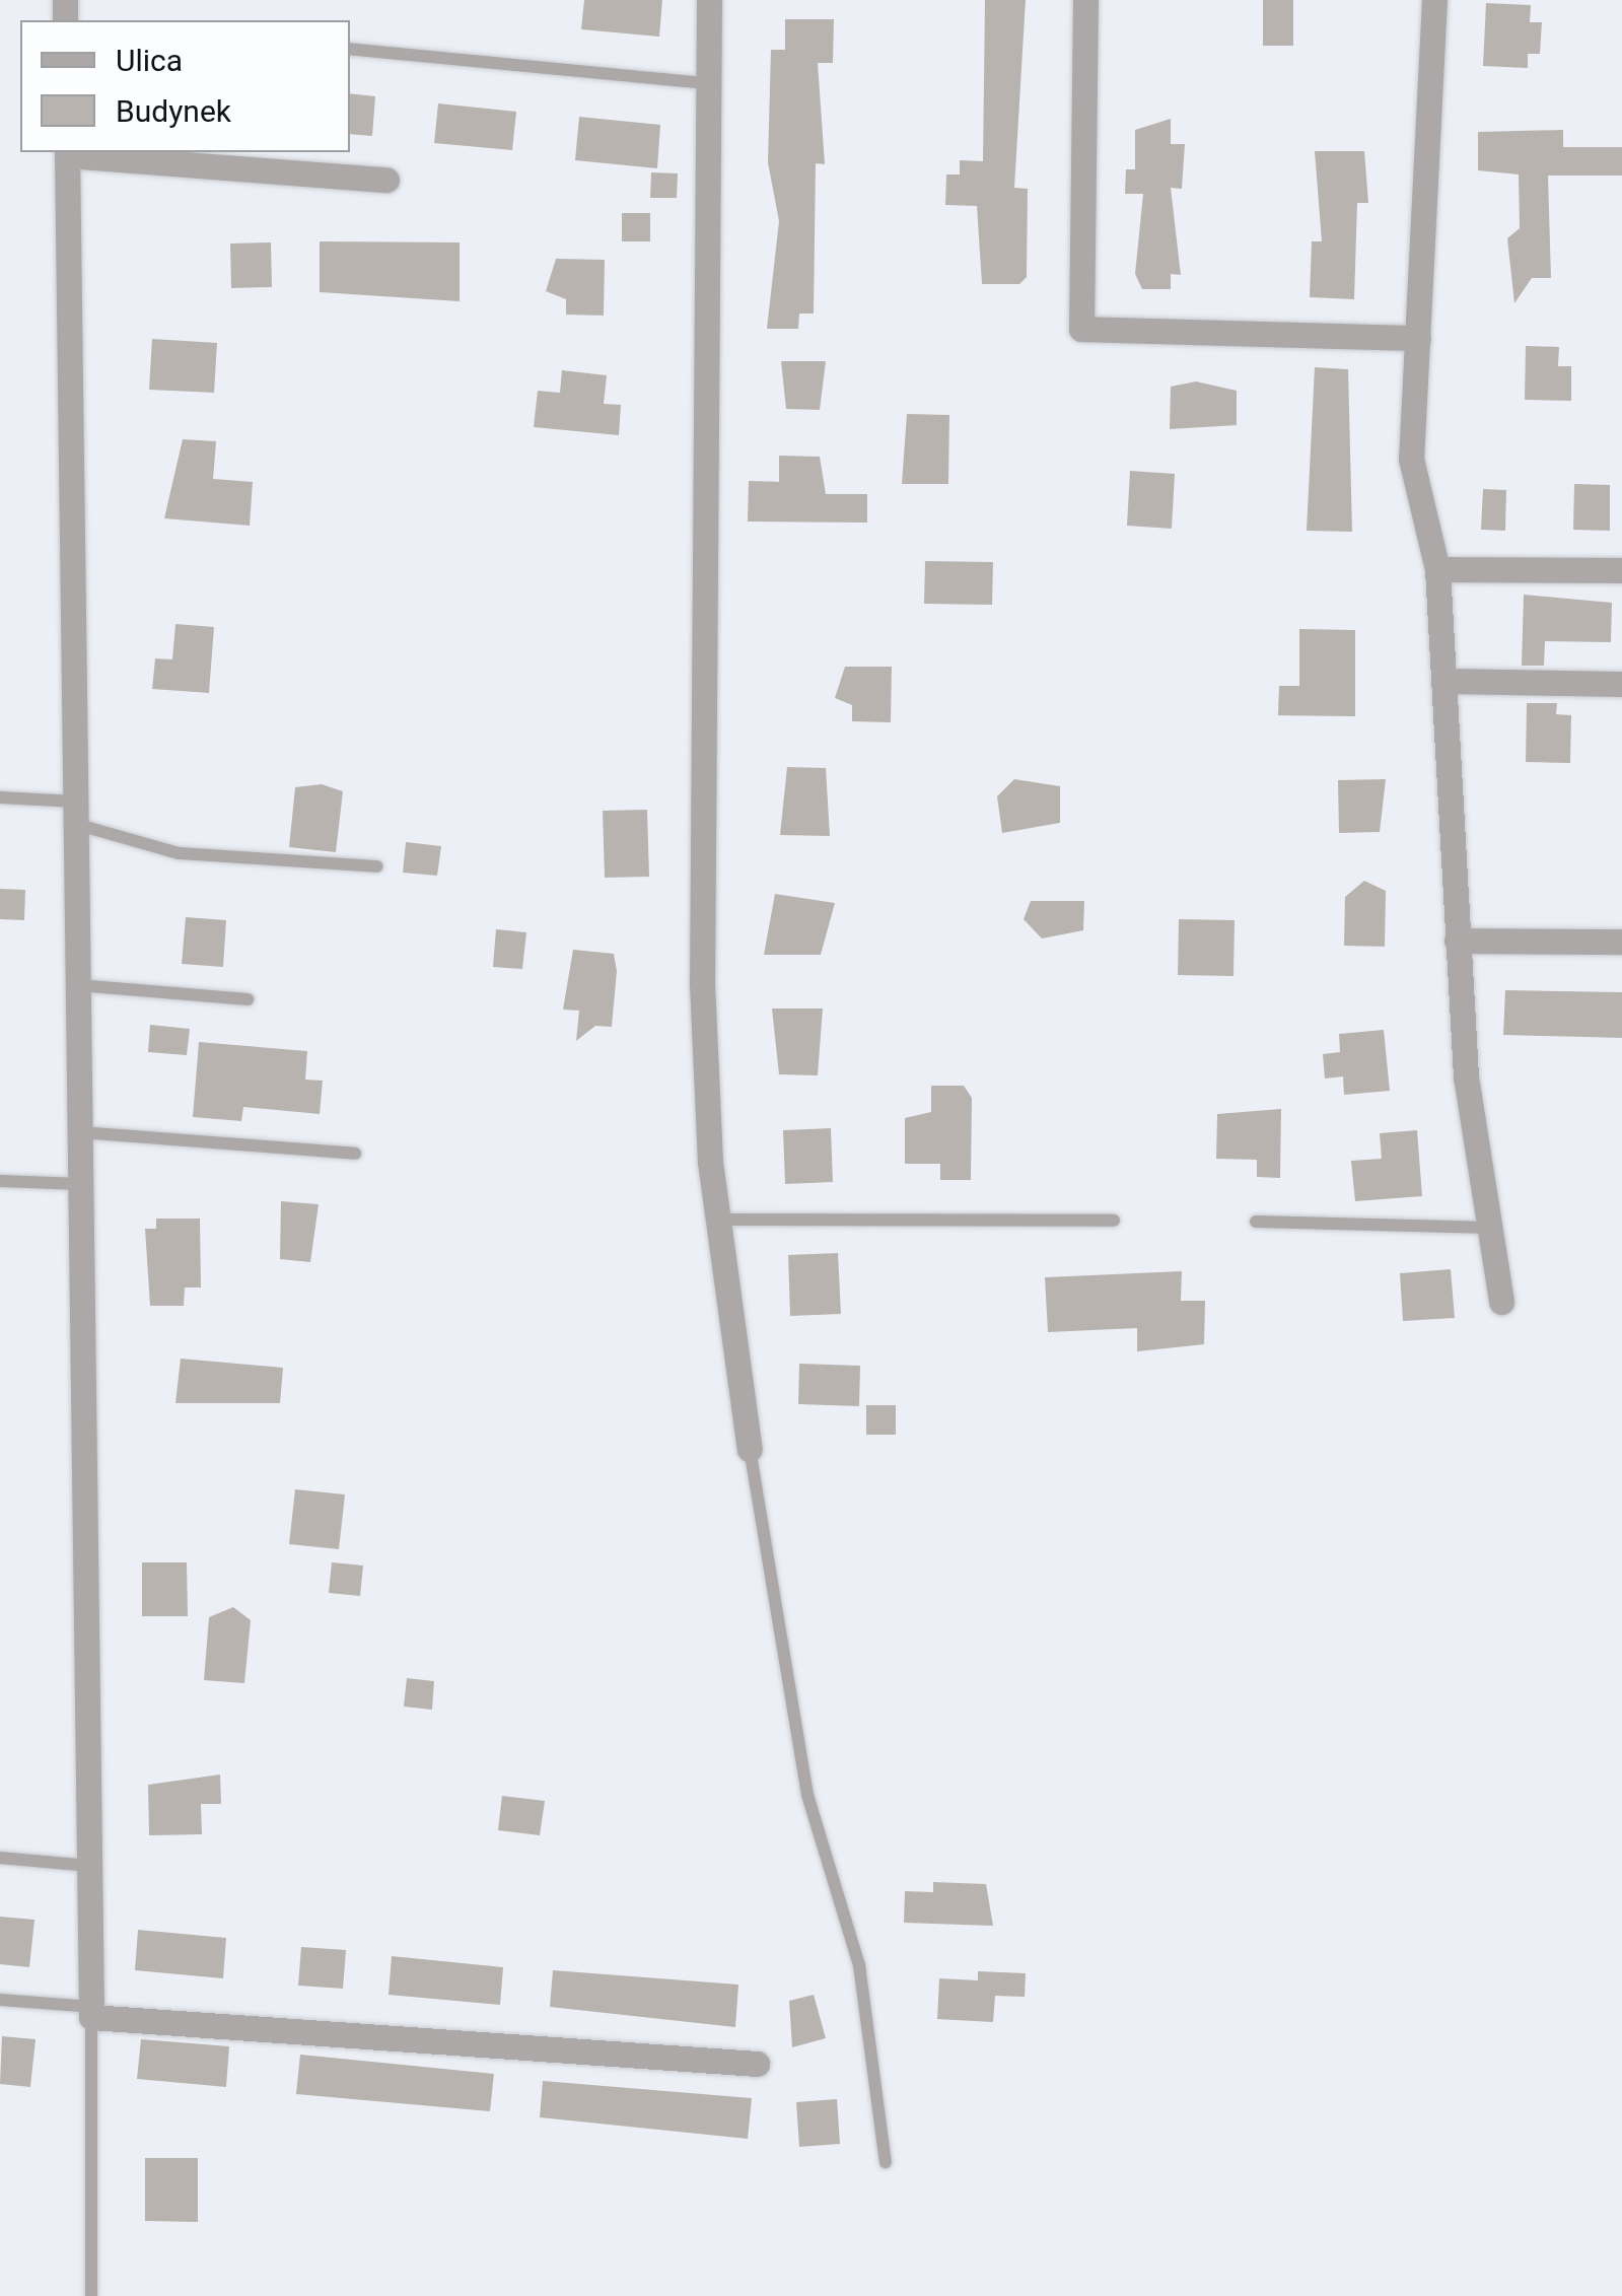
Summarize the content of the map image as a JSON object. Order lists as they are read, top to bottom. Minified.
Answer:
{"legend":["Ulica","Budynek"]}
